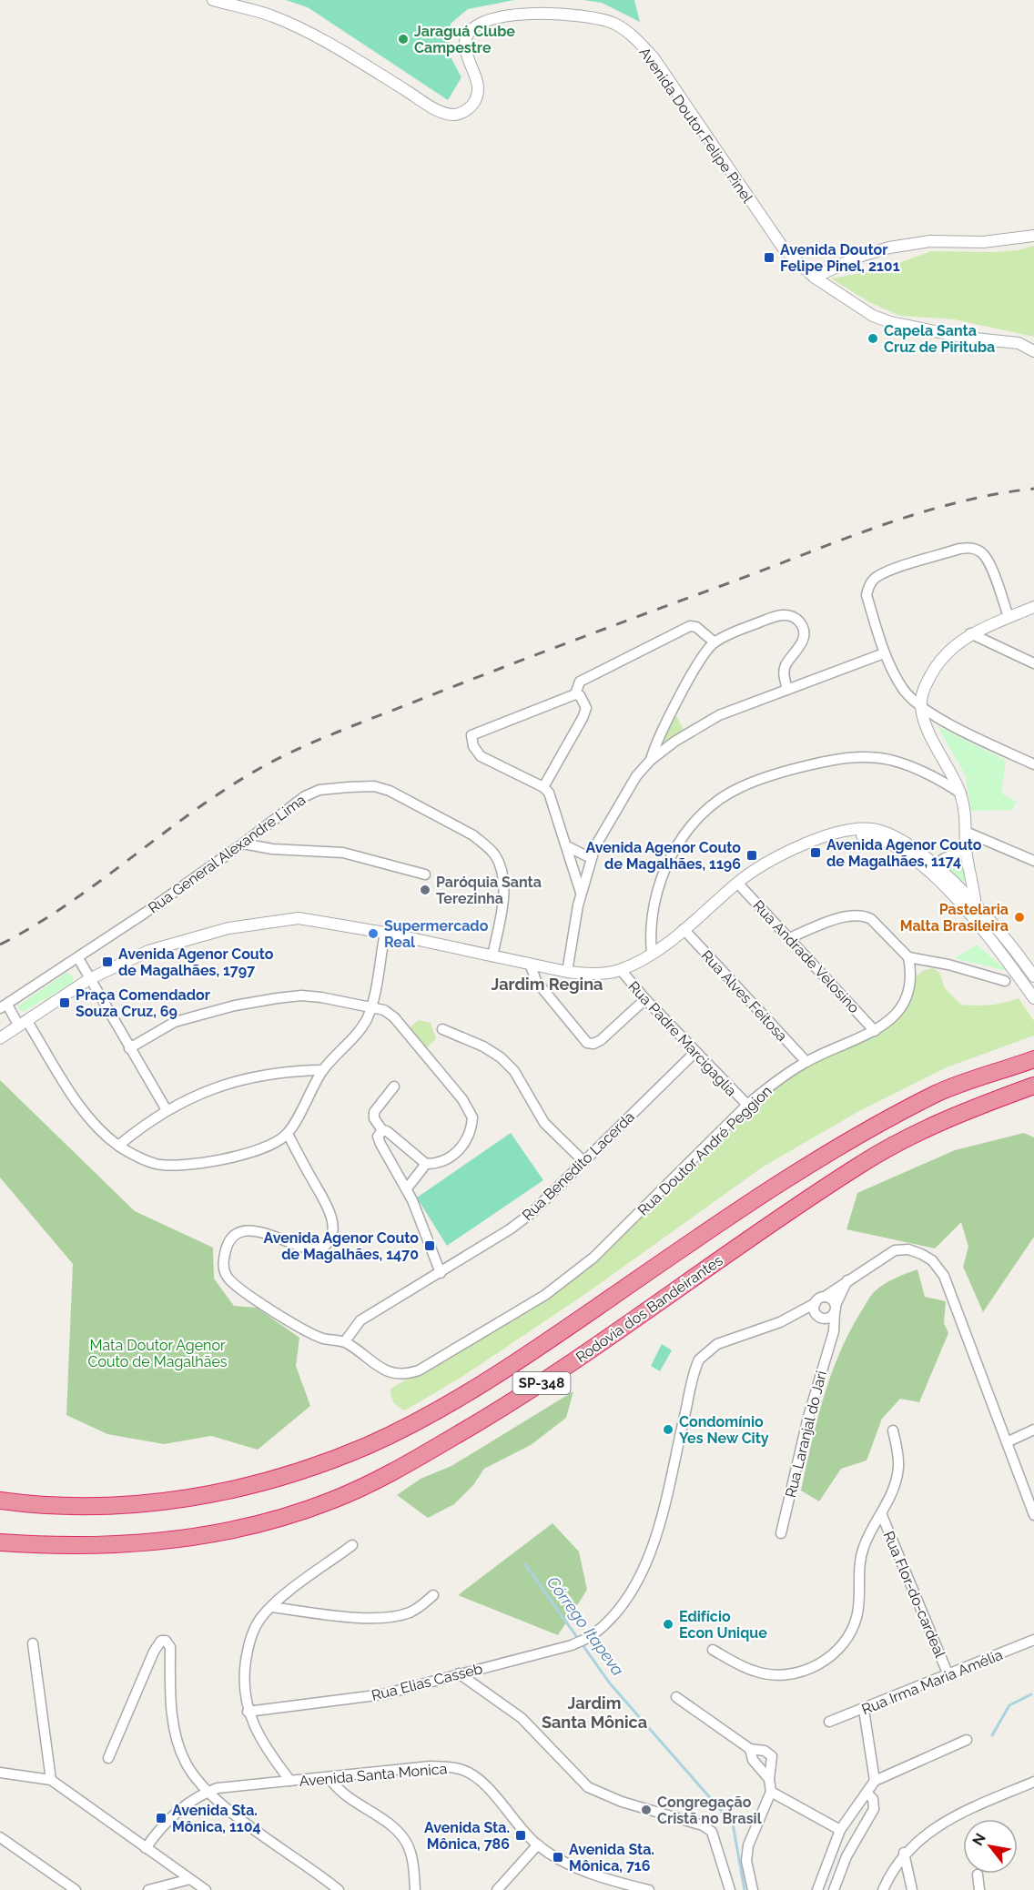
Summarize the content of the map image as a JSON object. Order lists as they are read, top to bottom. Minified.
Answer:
{"streets":{"highway":["Rodovia dos Bandeirantes","SP-348"],"street":["Avenida Doutor Felipe Pinel","Rua General Alexandre Lima","Rua Andrade Velosino","Rua Alves Feitosa","Rua Padre Marcigaglia","Rua Doutor André Peggion","Rua Benedito Lacerda","Rua Laranjal do Jari","Rua Flor-do-cardeal","Rua Elias Casseb","Rua Irma Maria Amélia","Avenida Santa Monica"]},"crossings":[["Rua Andrade Velosino","Rua Doutor André Peggion"],["Rua Alves Feitosa","Rua Doutor André Peggion"],["Rua Padre Marcigaglia","Rua Doutor André Peggion"],["Rua Padre Marcigaglia","Rua Benedito Lacerda"],["Rua Doutor André Peggion","Rua Benedito Lacerda"],["Rua Flor-do-cardeal","Rua Irma Maria Amélia"]],"districts":["Jardim Regina","Jardim Santa Mônica"],"water":["Córrego Itapeva"],"parks":["Mata Doutor Agenor Couto de Magalhães"],"places":{"other":["Jaraguá Clube Campestre","Capela Santa Cruz de Pirituba","Paróquia Santa Terezinha","Pastelaria Malta Brasileira","Supermercado Real","Condomínio Yes New City","Edifício Econ Unique","Congregação Cristã no Brasil"],"transit":["Avenida Doutor Felipe Pinel, 2101","Avenida Agenor Couto de Magalhães, 1174","Avenida Agenor Couto de Magalhães, 1196","Avenida Agenor Couto de Magalhães, 1797","Praça Comendador Souza Cruz, 69","Avenida Agenor Couto de Magalhães, 1470","Avenida Sta. Mônica, 1104","Avenida Sta. Mônica, 786","Avenida Sta. Mônica, 716"]},"north":"top left"}
